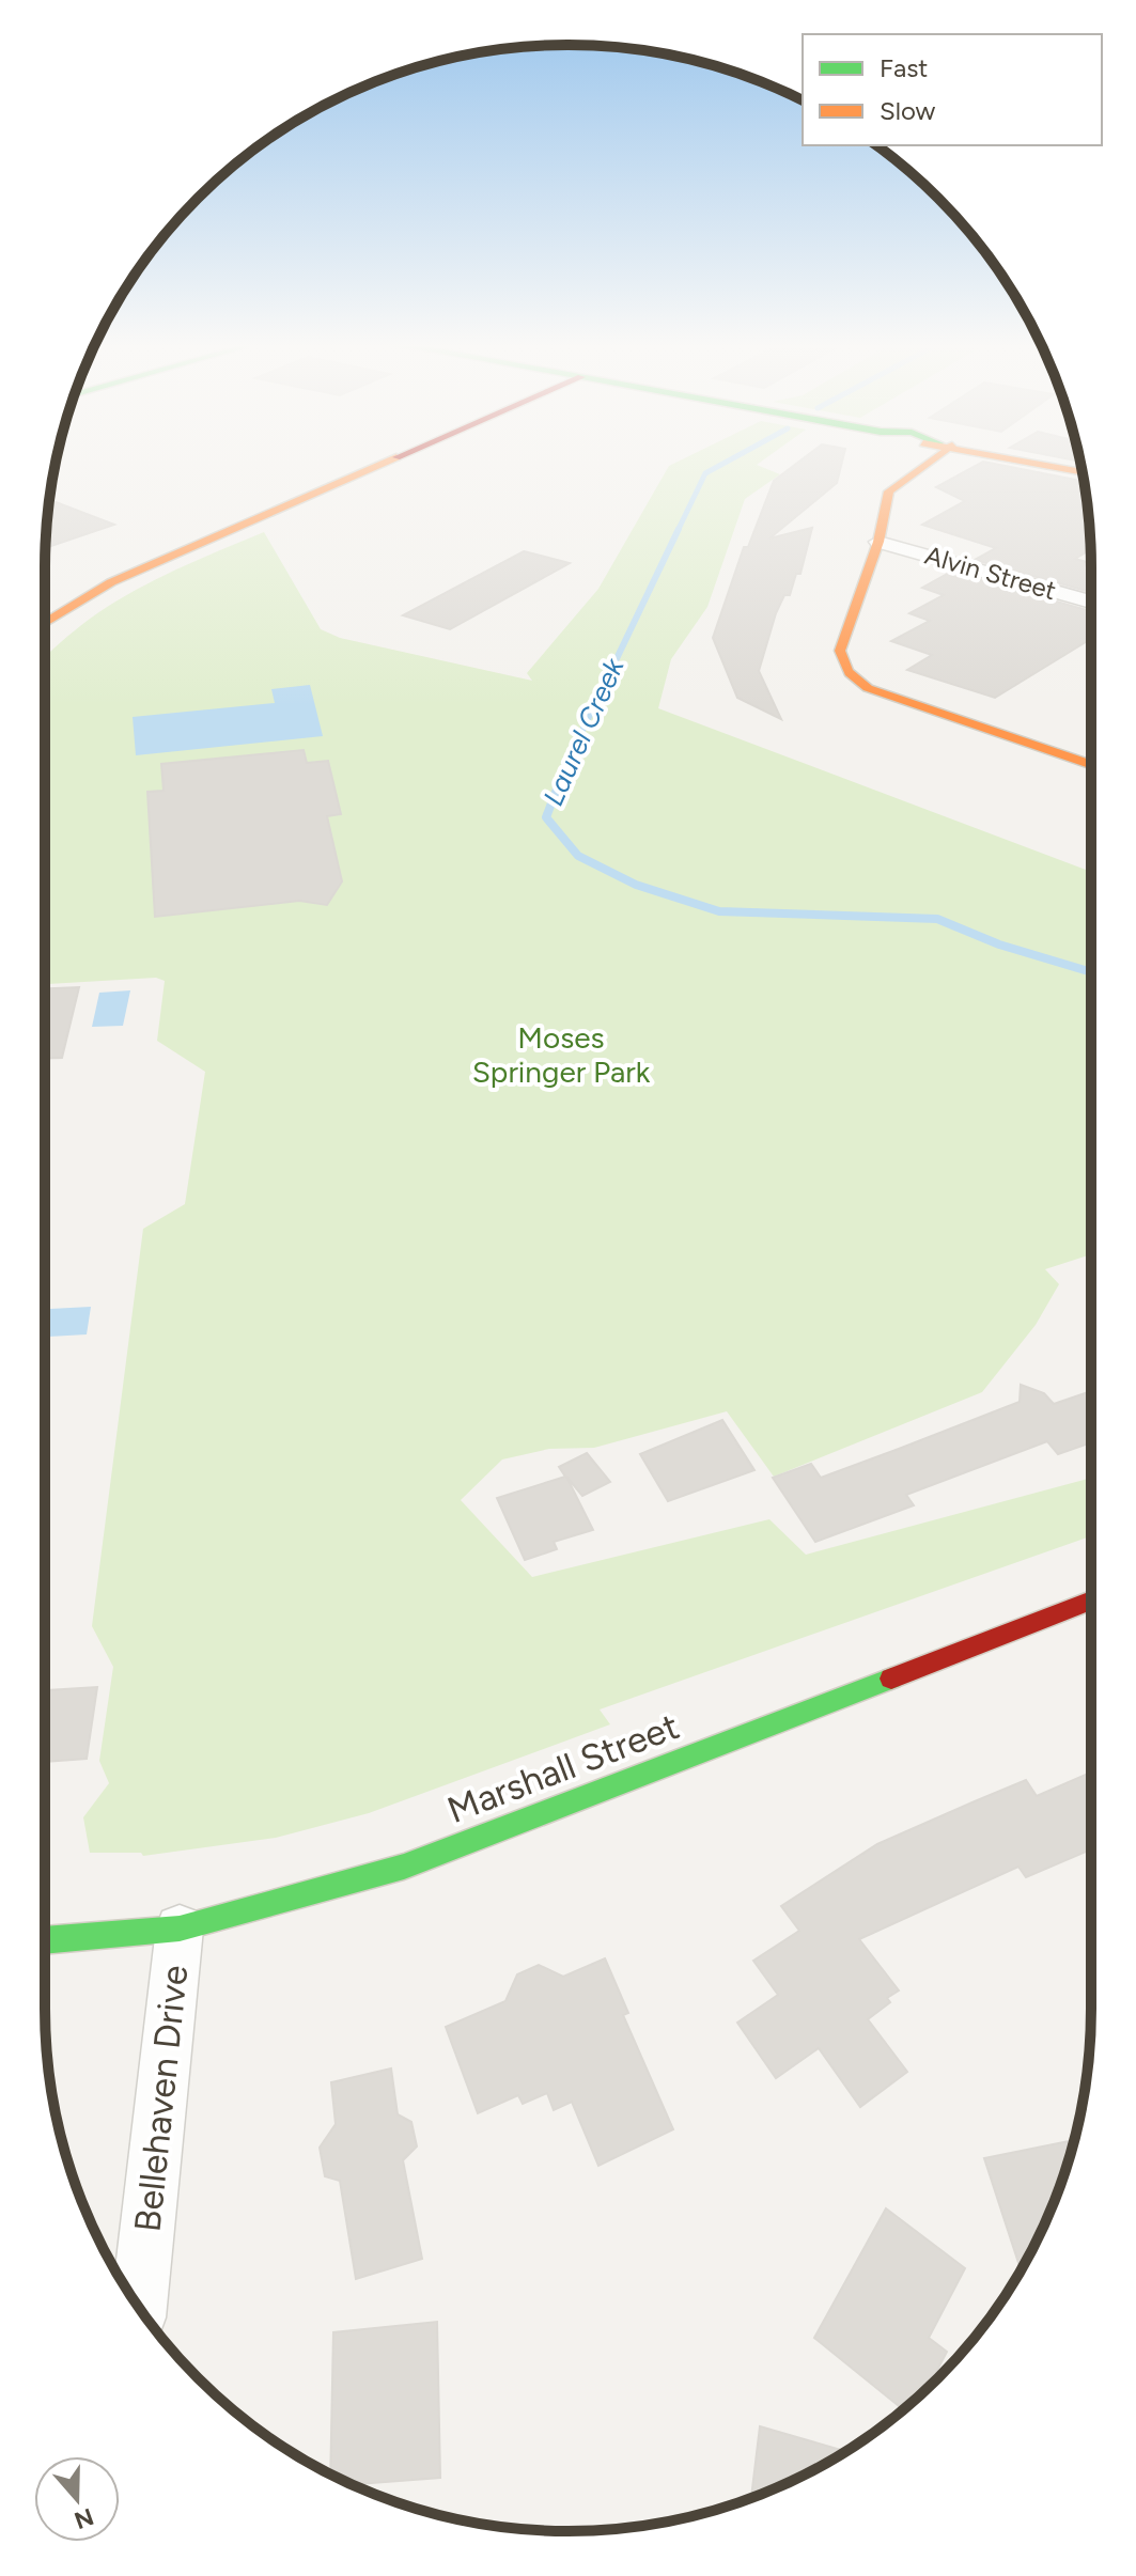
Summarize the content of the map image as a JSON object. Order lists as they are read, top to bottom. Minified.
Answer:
{"streets":{"street":["Alvin Street","Marshall Street","Bellehaven Drive"]},"crossings":[["Marshall Street","Bellehaven Drive"]],"water":["Laurel Creek"],"parks":["Moses Springer Park"],"legend":["Fast","Slow"],"north":"bottom"}
